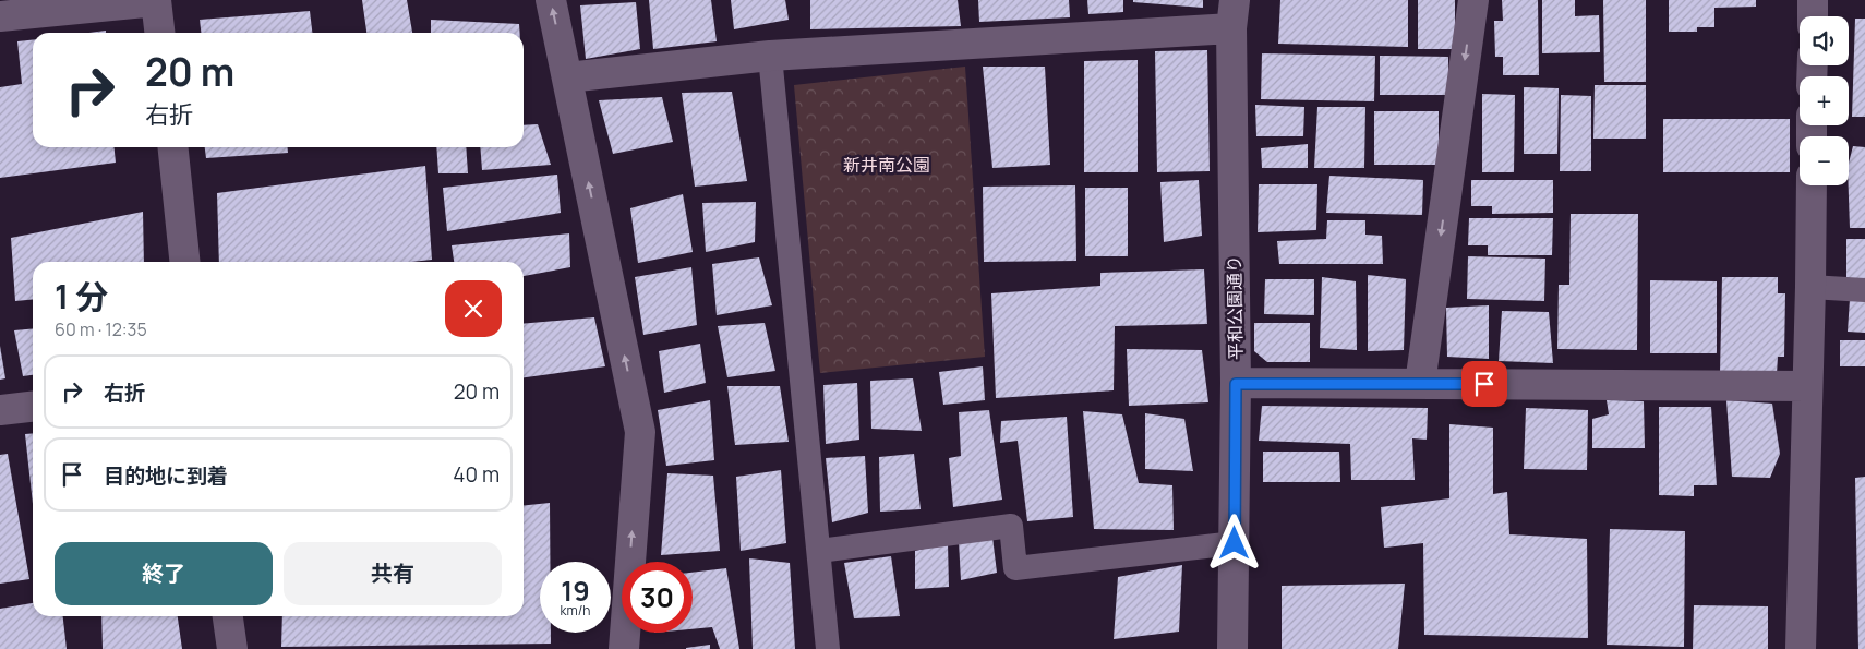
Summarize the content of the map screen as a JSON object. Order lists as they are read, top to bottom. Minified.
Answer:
{"streets":{"street":["平和公園通り"]},"parks":["新井南公園"],"page":{"map_buttons":["+","−"],"turn":["20 m","右折"],"heading":["1 分","60 m · 12:35"],"list":[{"name":"右折","value":"20 m"},{"name":"目的地に到着","value":"40 m"}],"buttons":["終了","共有"],"speed":"19 km/h","limit":"30"}}
